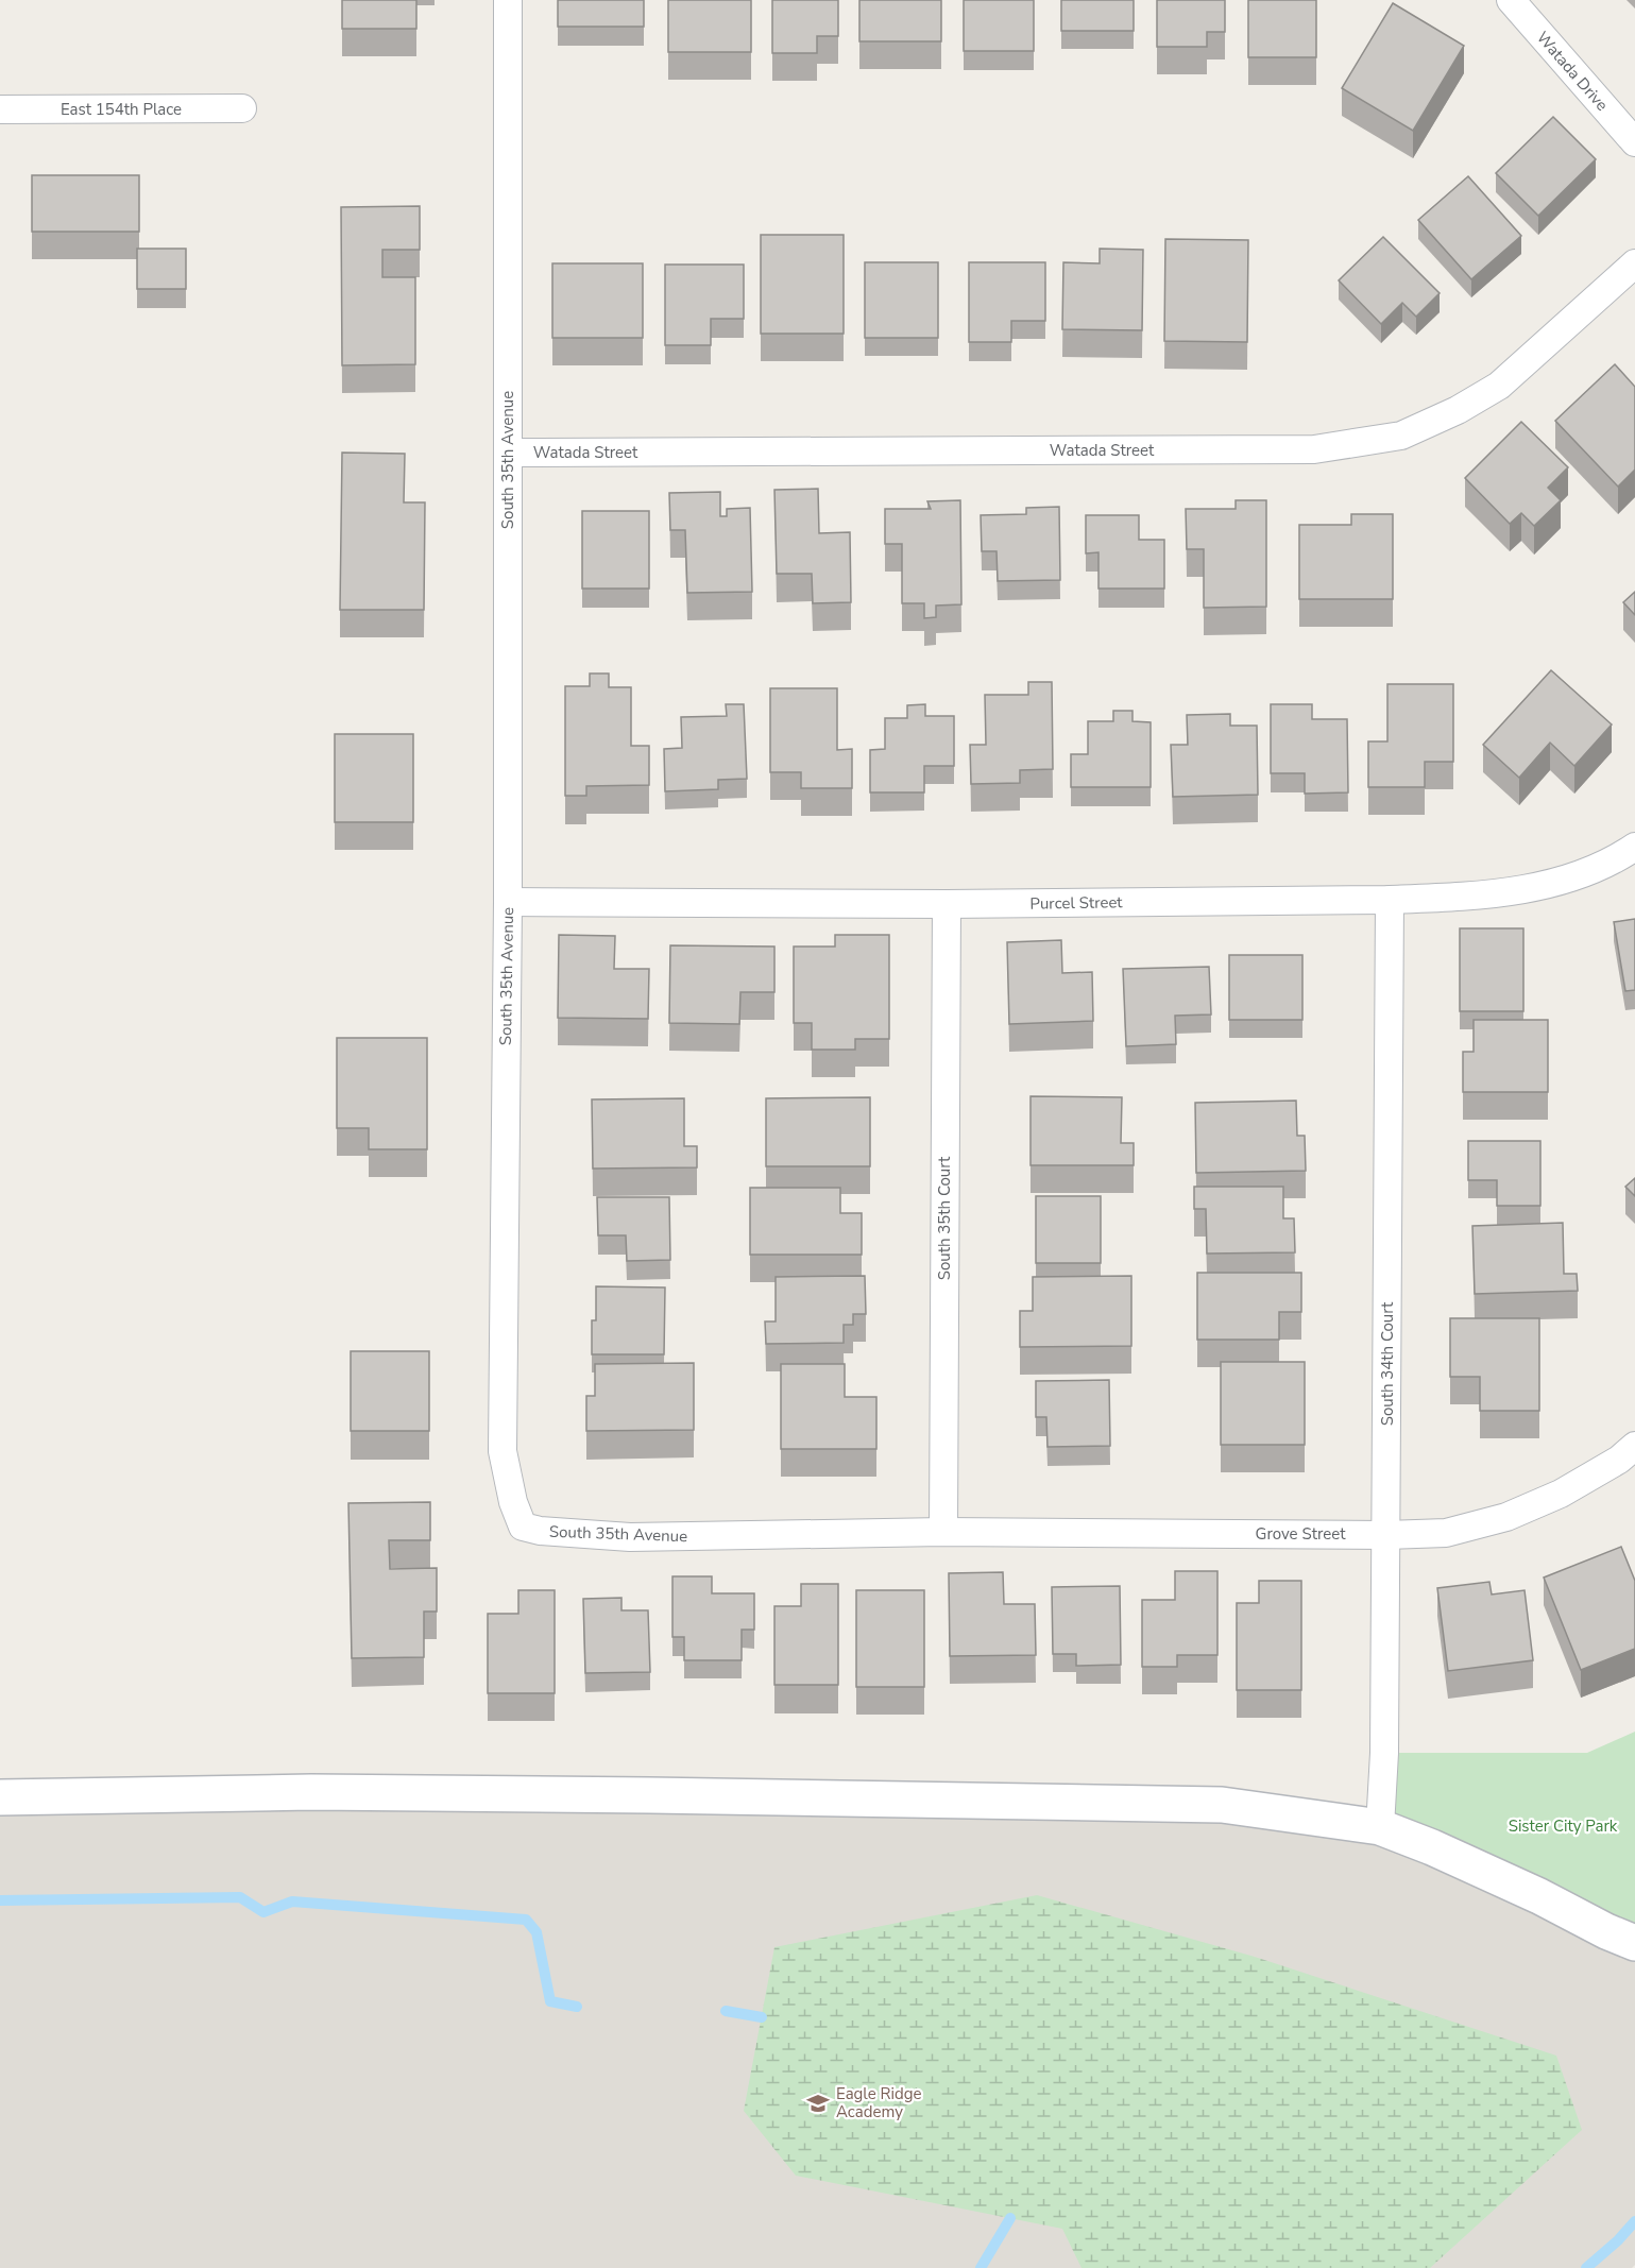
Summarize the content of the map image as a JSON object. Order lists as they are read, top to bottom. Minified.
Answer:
{"streets":{"street":["Watada Drive","East 154th Place","Watada Street","South 35th Avenue","Purcel Street","South 35th Court","South 34th Court","Grove Street"]},"crossings":[["Watada Street","South 35th Avenue"],["South 35th Avenue","Purcel Street"],["South 35th Avenue","South 35th Court"],["South 35th Avenue","Grove Street"],["Purcel Street","South 35th Court"],["Purcel Street","South 34th Court"],["South 35th Court","Grove Street"],["South 34th Court","Grove Street"]],"parks":["Sister City Park"],"places":{"school or university":["Eagle Ridge Academy"]}}
